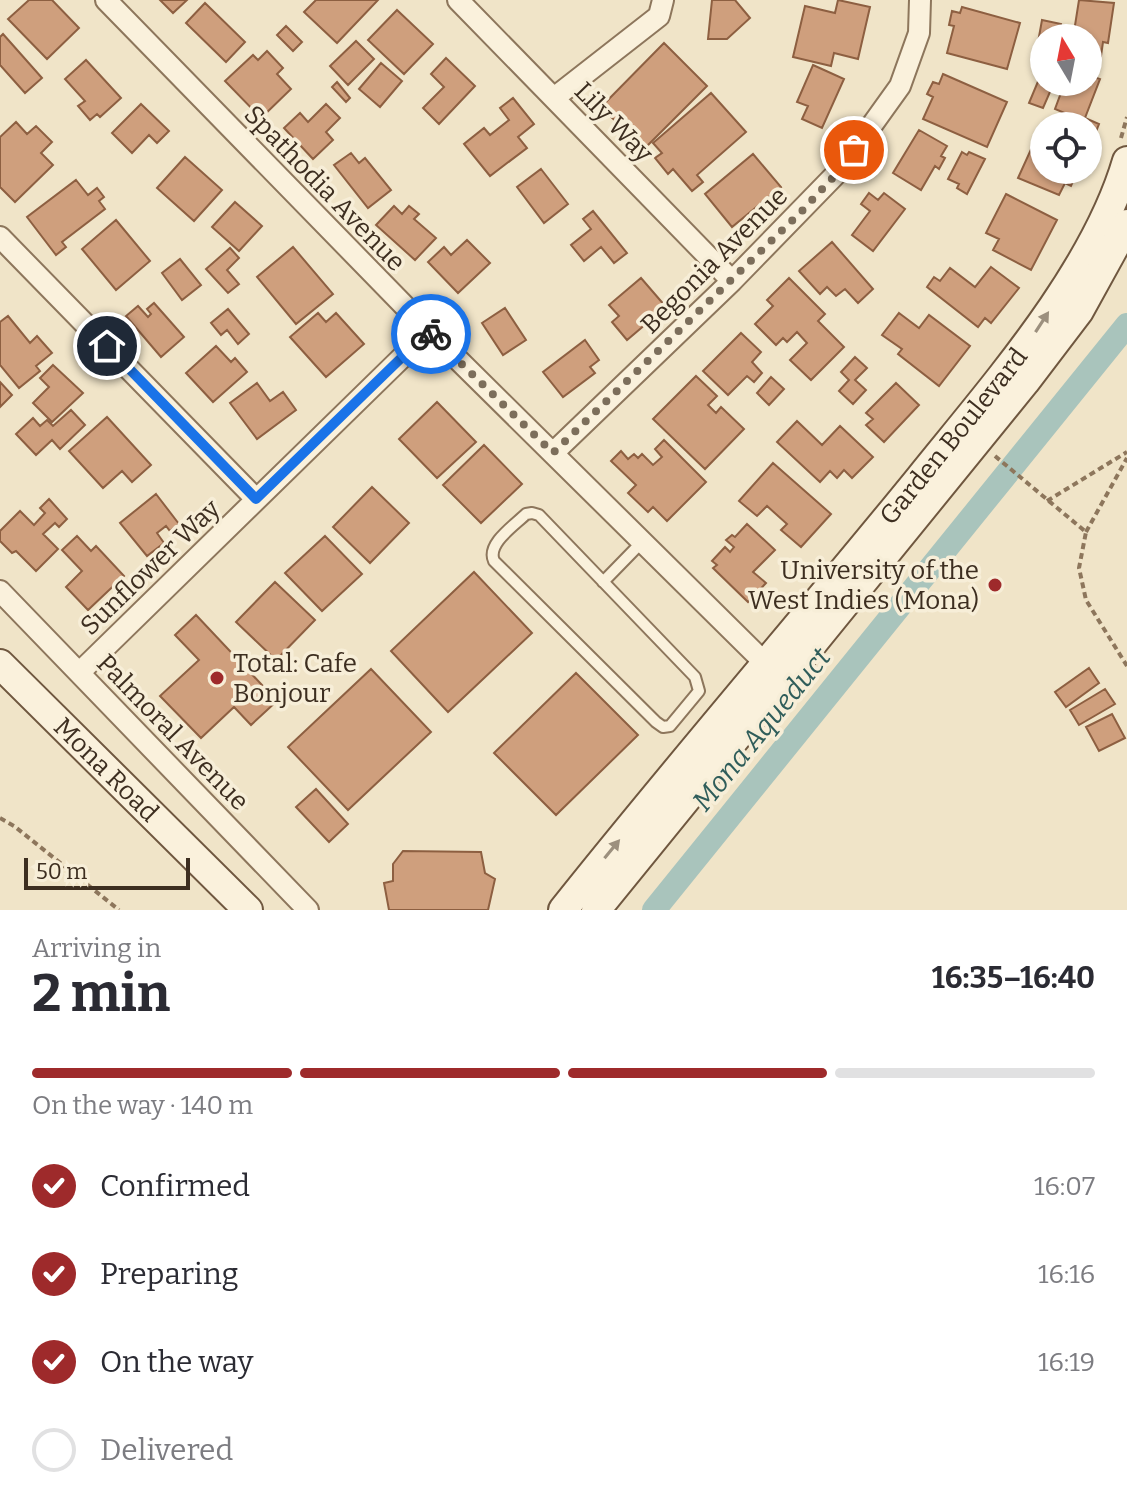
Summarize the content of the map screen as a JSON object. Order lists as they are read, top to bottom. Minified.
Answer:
{"streets":{"street":["Lily Way","Spathodia Avenue","Begonia Avenue","Garden Boulevard","Sunflower Way","Palmoral Avenue","Mona Road"]},"crossings":[["Lily Way","Begonia Avenue"],["Spathodia Avenue","Begonia Avenue"],["Spathodia Avenue","Garden Boulevard"],["Spathodia Avenue","Sunflower Way"],["Sunflower Way","Palmoral Avenue"]],"water":["Mona Aqueduct"],"places":["University of the West Indies (Mona)","Total: Cafe Bonjour"],"scale_bar":"50 m","north":"top","page":{"scale":"50 m","heading":["2 min","Arriving in","16:35–16:40"],"bar":"On the way · 140 m","list":[["Confirmed","16:07"],["Preparing","16:16"],["On the way","16:19"],"Delivered"]}}
